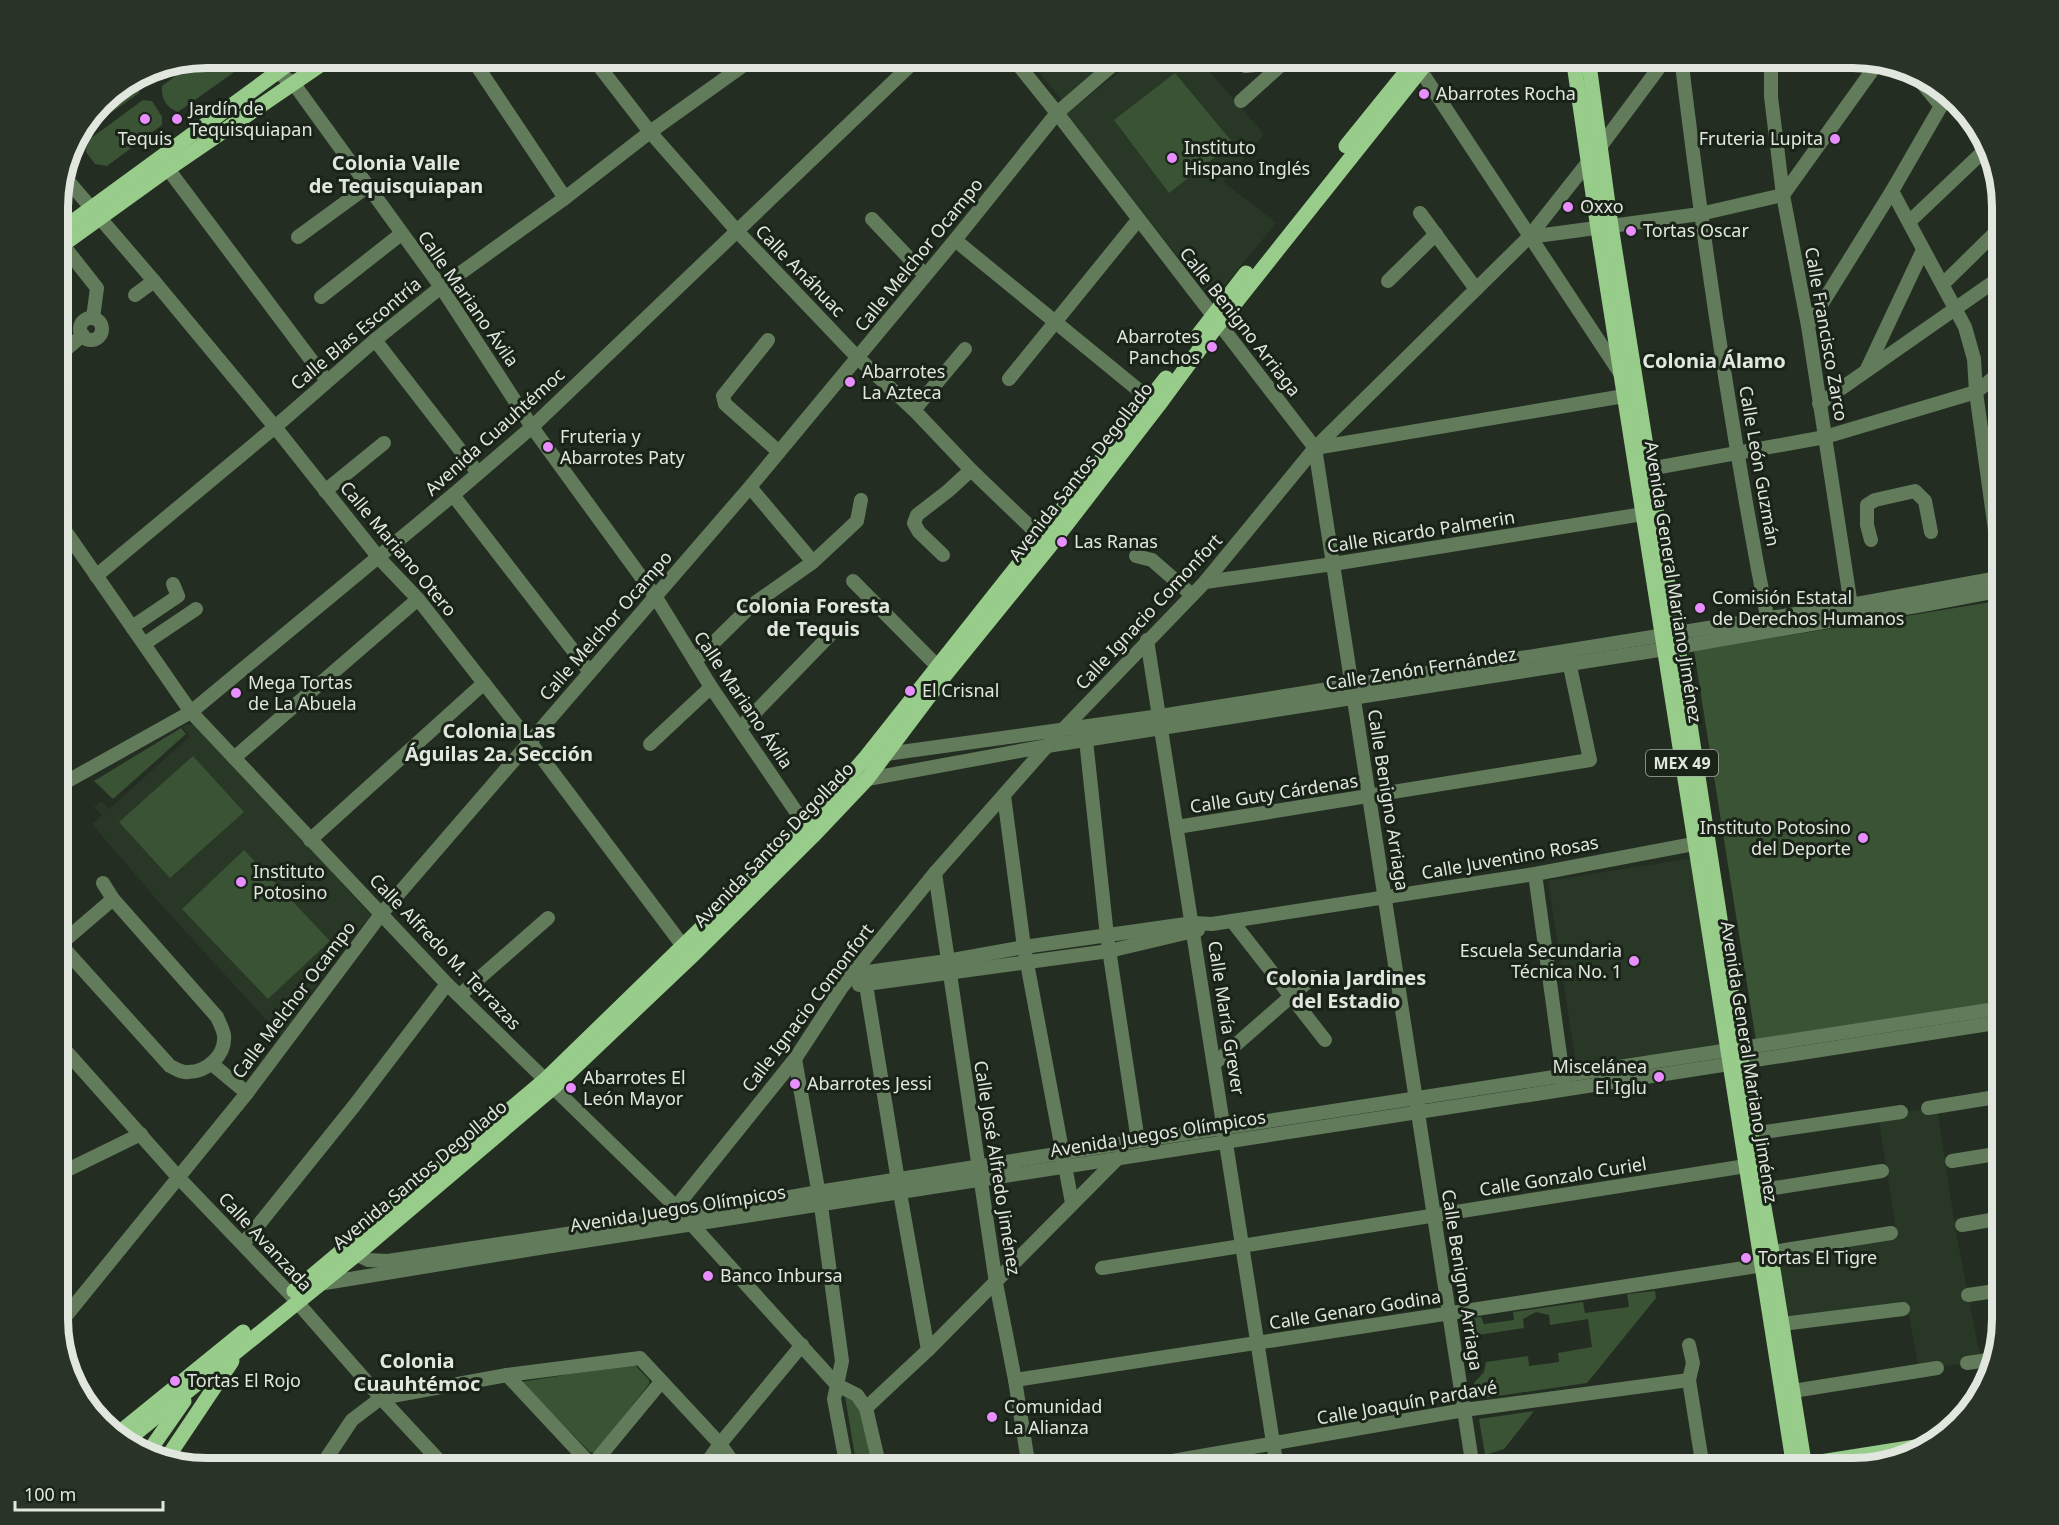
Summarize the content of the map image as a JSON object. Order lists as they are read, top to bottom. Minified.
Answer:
{"streets":{"main road":["Avenida Santos Degollado","Avenida General Mariano Jiménez","MEX 49"],"street":["Calle Melchor Ocampo","Calle Anáhuac","Calle Mariano Ávila","Calle Benigno Arriaga","Calle Blas Escontría","Calle Francisco Zarco","Avenida Cuauhtémoc","Calle León Guzmán","Calle Ricardo Palmerin","Calle Mariano Otero","Calle Ignacio Comonfort","Calle Zenón Fernández","Calle Guty Cárdenas","Calle Juventino Rosas","Calle Alfredo M. Terrazas","Calle María Grever","Avenida Juegos Olímpicos","Calle José Alfredo Jiménez","Calle Gonzalo Curiel","Calle Avanzada","Calle Genaro Godina","Calle Joaquín Pardavé"]},"crossings":[["Calle Melchor Ocampo","Calle Anáhuac"],["Calle Melchor Ocampo","Calle Mariano Ávila"],["Calle Melchor Ocampo","Calle Benigno Arriaga"],["Calle Melchor Ocampo","Calle Mariano Otero"],["Calle Melchor Ocampo","Calle Alfredo M. Terrazas"],["Calle Melchor Ocampo","Calle Avanzada"],["Calle Anáhuac","Calle Blas Escontría"],["Calle Anáhuac","Avenida Cuauhtémoc"],["Calle Anáhuac","Avenida Santos Degollado"],["Calle Mariano Ávila","Calle Blas Escontría"],["Calle Mariano Ávila","Avenida Cuauhtémoc"],["Calle Mariano Ávila","Avenida Santos Degollado"],["Calle Benigno Arriaga","Avenida Santos Degollado"],["Calle Benigno Arriaga","Calle Ricardo Palmerin"],["Calle Benigno Arriaga","Calle Ignacio Comonfort"],["Calle Benigno Arriaga","Calle Zenón Fernández"],["Calle Benigno Arriaga","Calle Guty Cárdenas"],["Calle Benigno Arriaga","Calle Juventino Rosas"],["Calle Benigno Arriaga","Avenida Juegos Olímpicos"],["Calle Benigno Arriaga","Calle Gonzalo Curiel"],["Calle Benigno Arriaga","Calle Genaro Godina"],["Calle Benigno Arriaga","Calle Joaquín Pardavé"],["Calle Blas Escontría","Calle Mariano Otero"],["Calle Blas Escontría","Calle Alfredo M. Terrazas"],["Calle Francisco Zarco","Calle Zenón Fernández"],["Avenida Cuauhtémoc","Calle Mariano Otero"],["Avenida Cuauhtémoc","Calle Alfredo M. Terrazas"],["Calle León Guzmán","Calle Zenón Fernández"],["Avenida Santos Degollado","Calle Mariano Otero"],["Avenida Santos Degollado","Calle Zenón Fernández"],["Avenida Santos Degollado","Calle Alfredo M. Terrazas"],["Avenida Santos Degollado","Avenida Juegos Olímpicos"],["Avenida Santos Degollado","Calle Avanzada"],["Calle Ricardo Palmerin","Avenida General Mariano Jiménez"],["Calle Ricardo Palmerin","Calle Ignacio Comonfort"],["Avenida General Mariano Jiménez","Calle Ignacio Comonfort"],["Avenida General Mariano Jiménez","Calle Zenón Fernández"],["Avenida General Mariano Jiménez","Calle Juventino Rosas"],["Avenida General Mariano Jiménez","Avenida Juegos Olímpicos"],["Avenida General Mariano Jiménez","Calle Gonzalo Curiel"],["Avenida General Mariano Jiménez","Calle Genaro Godina"],["Calle Ignacio Comonfort","Calle Zenón Fernández"],["Calle Ignacio Comonfort","Calle Juventino Rosas"],["Calle Ignacio Comonfort","Calle Alfredo M. Terrazas"],["Calle Ignacio Comonfort","Calle María Grever"],["Calle Ignacio Comonfort","Avenida Juegos Olímpicos"],["Calle Ignacio Comonfort","Calle José Alfredo Jiménez"],["Calle Zenón Fernández","Calle Guty Cárdenas"],["Calle Zenón Fernández","Calle María Grever"],["Calle Guty Cárdenas","Calle María Grever"],["Calle Juventino Rosas","Calle María Grever"],["Calle Juventino Rosas","Calle José Alfredo Jiménez"],["Calle Alfredo M. Terrazas","Avenida Juegos Olímpicos"],["Calle María Grever","Avenida Juegos Olímpicos"],["Calle María Grever","Calle Gonzalo Curiel"],["Calle María Grever","Calle Genaro Godina"],["Calle María Grever","Calle Joaquín Pardavé"],["Avenida Juegos Olímpicos","Calle José Alfredo Jiménez"],["Calle José Alfredo Jiménez","Calle Genaro Godina"]],"districts":["Colonia Valle de Tequisquiapan","Colonia Álamo","Colonia Foresta de Tequis","Colonia Las Águilas 2a. Sección","Colonia Jardines del Estadio","Colonia Cuauhtémoc"],"places":["Abarrotes Rocha","Tequis","Jardín de Tequisquiapan","Fruteria Lupita","Instituto Hispano Inglés","Oxxo","Tortas Oscar","Abarrotes Panchos","Abarrotes La Azteca","Fruteria y Abarrotes Paty","Las Ranas","Comisión Estatal de Derechos Humanos","El Crisnal","Mega Tortas de La Abuela","Instituto Potosino del Deporte","Instituto Potosino","Escuela Secundaria Técnica No. 1","Miscelánea El Iglu","Abarrotes Jessi","Abarrotes El León Mayor","Tortas El Tigre","Banco Inbursa","Tortas El Rojo","Comunidad La Alianza"],"scale_bar":"100 m"}
